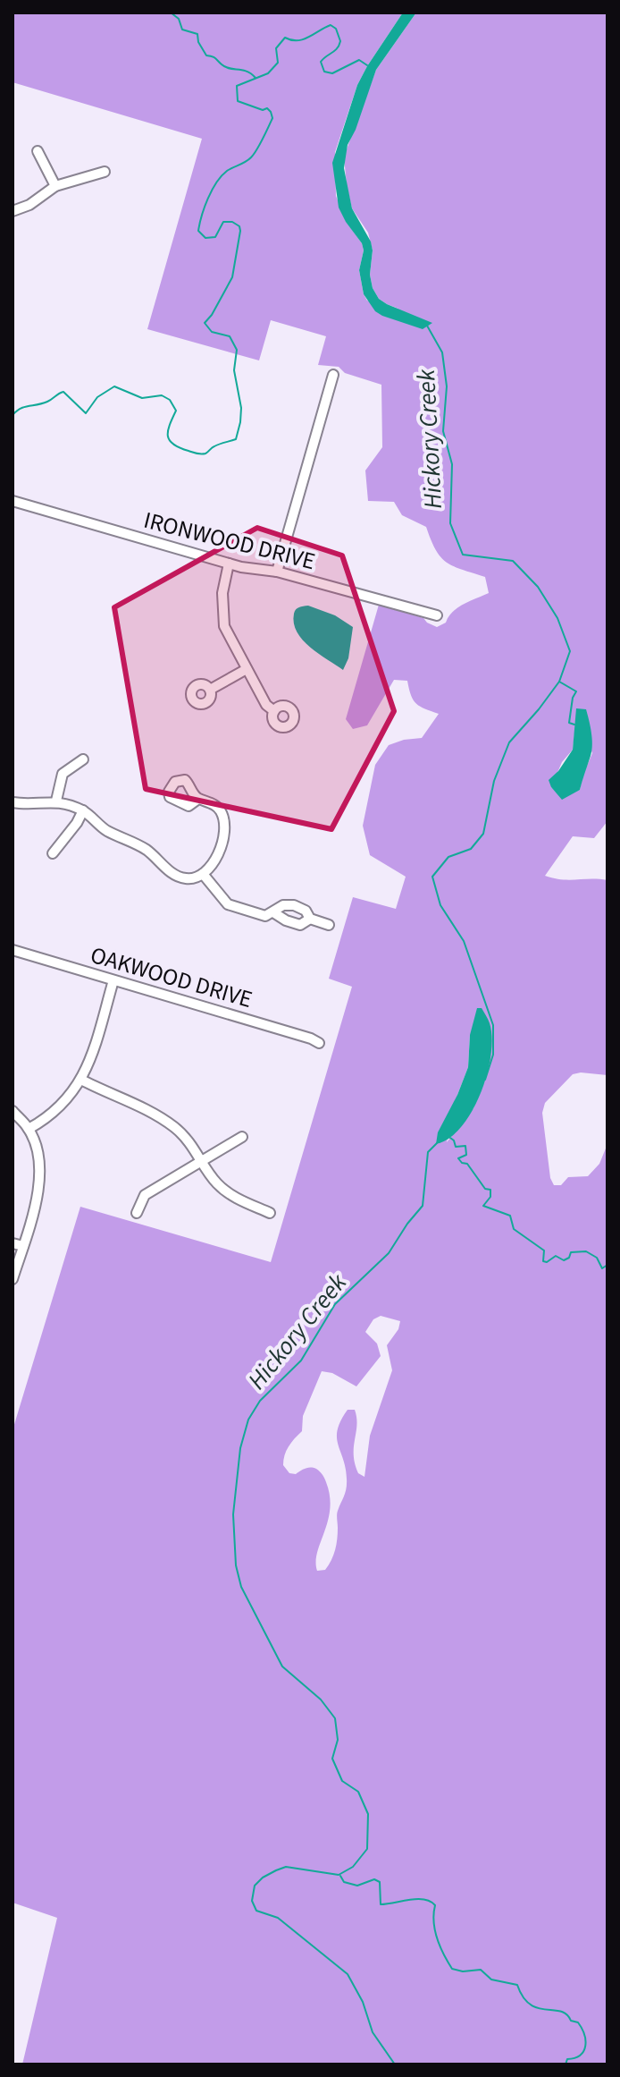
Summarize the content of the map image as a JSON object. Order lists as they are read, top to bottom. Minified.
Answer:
{"streets":{"street":["IRONWOOD DRIVE","OAKWOOD DRIVE"]},"water":["Hickory Creek"]}
